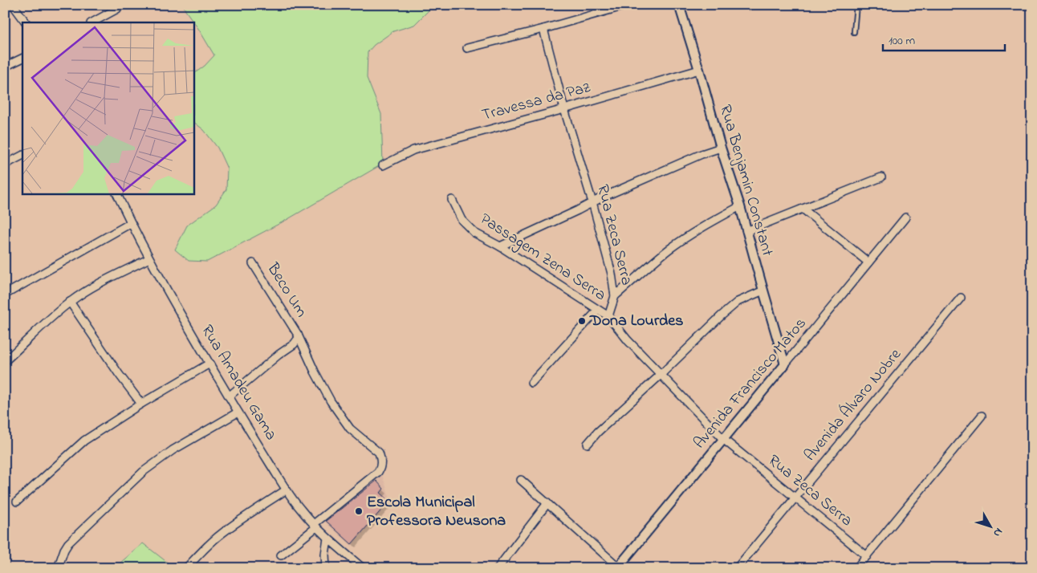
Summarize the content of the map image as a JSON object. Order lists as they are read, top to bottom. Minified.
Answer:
{"streets":{"street":["Travessa da Paz","Rua Benjamin Constant","Rua Zeca Serra","Passagem Zena Serra","Beco Um","Rua Amadeu Gama","Avenida Francisco Matos","Avenida Álvaro Nobre"]},"crossings":[["Travessa da Paz","Rua Benjamin Constant"],["Travessa da Paz","Rua Zeca Serra"],["Rua Benjamin Constant","Avenida Francisco Matos"],["Rua Zeca Serra","Passagem Zena Serra"],["Rua Zeca Serra","Avenida Francisco Matos"],["Rua Zeca Serra","Avenida Álvaro Nobre"],["Beco Um","Rua Amadeu Gama"]],"places":["Dona Lourdes","Escola Municipal Professora Neusona"],"scale_bar":"100 m","north":"bottom right"}
